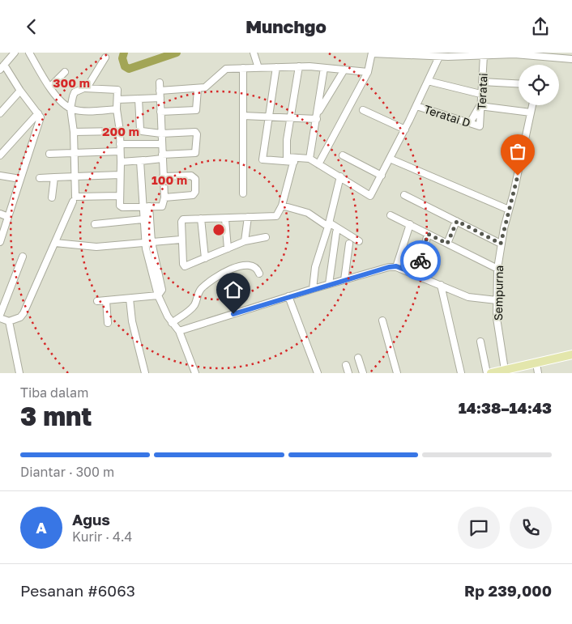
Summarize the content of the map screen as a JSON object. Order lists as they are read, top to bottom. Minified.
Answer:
{"streets":{"street":["Teratai","Teratai D","Sempurna"]},"crossings":[["Teratai","Teratai D"]],"page":{"header":"Munchgo","heading":["3 mnt","Tiba dalam","14:38–14:43"],"panel":["Agus","Kurir · 4.4","Pesanan #6063","Rp 239,000"],"bar":"Diantar · 300 m","round":"A"},"rings":["300 m","200 m","100 m"]}
